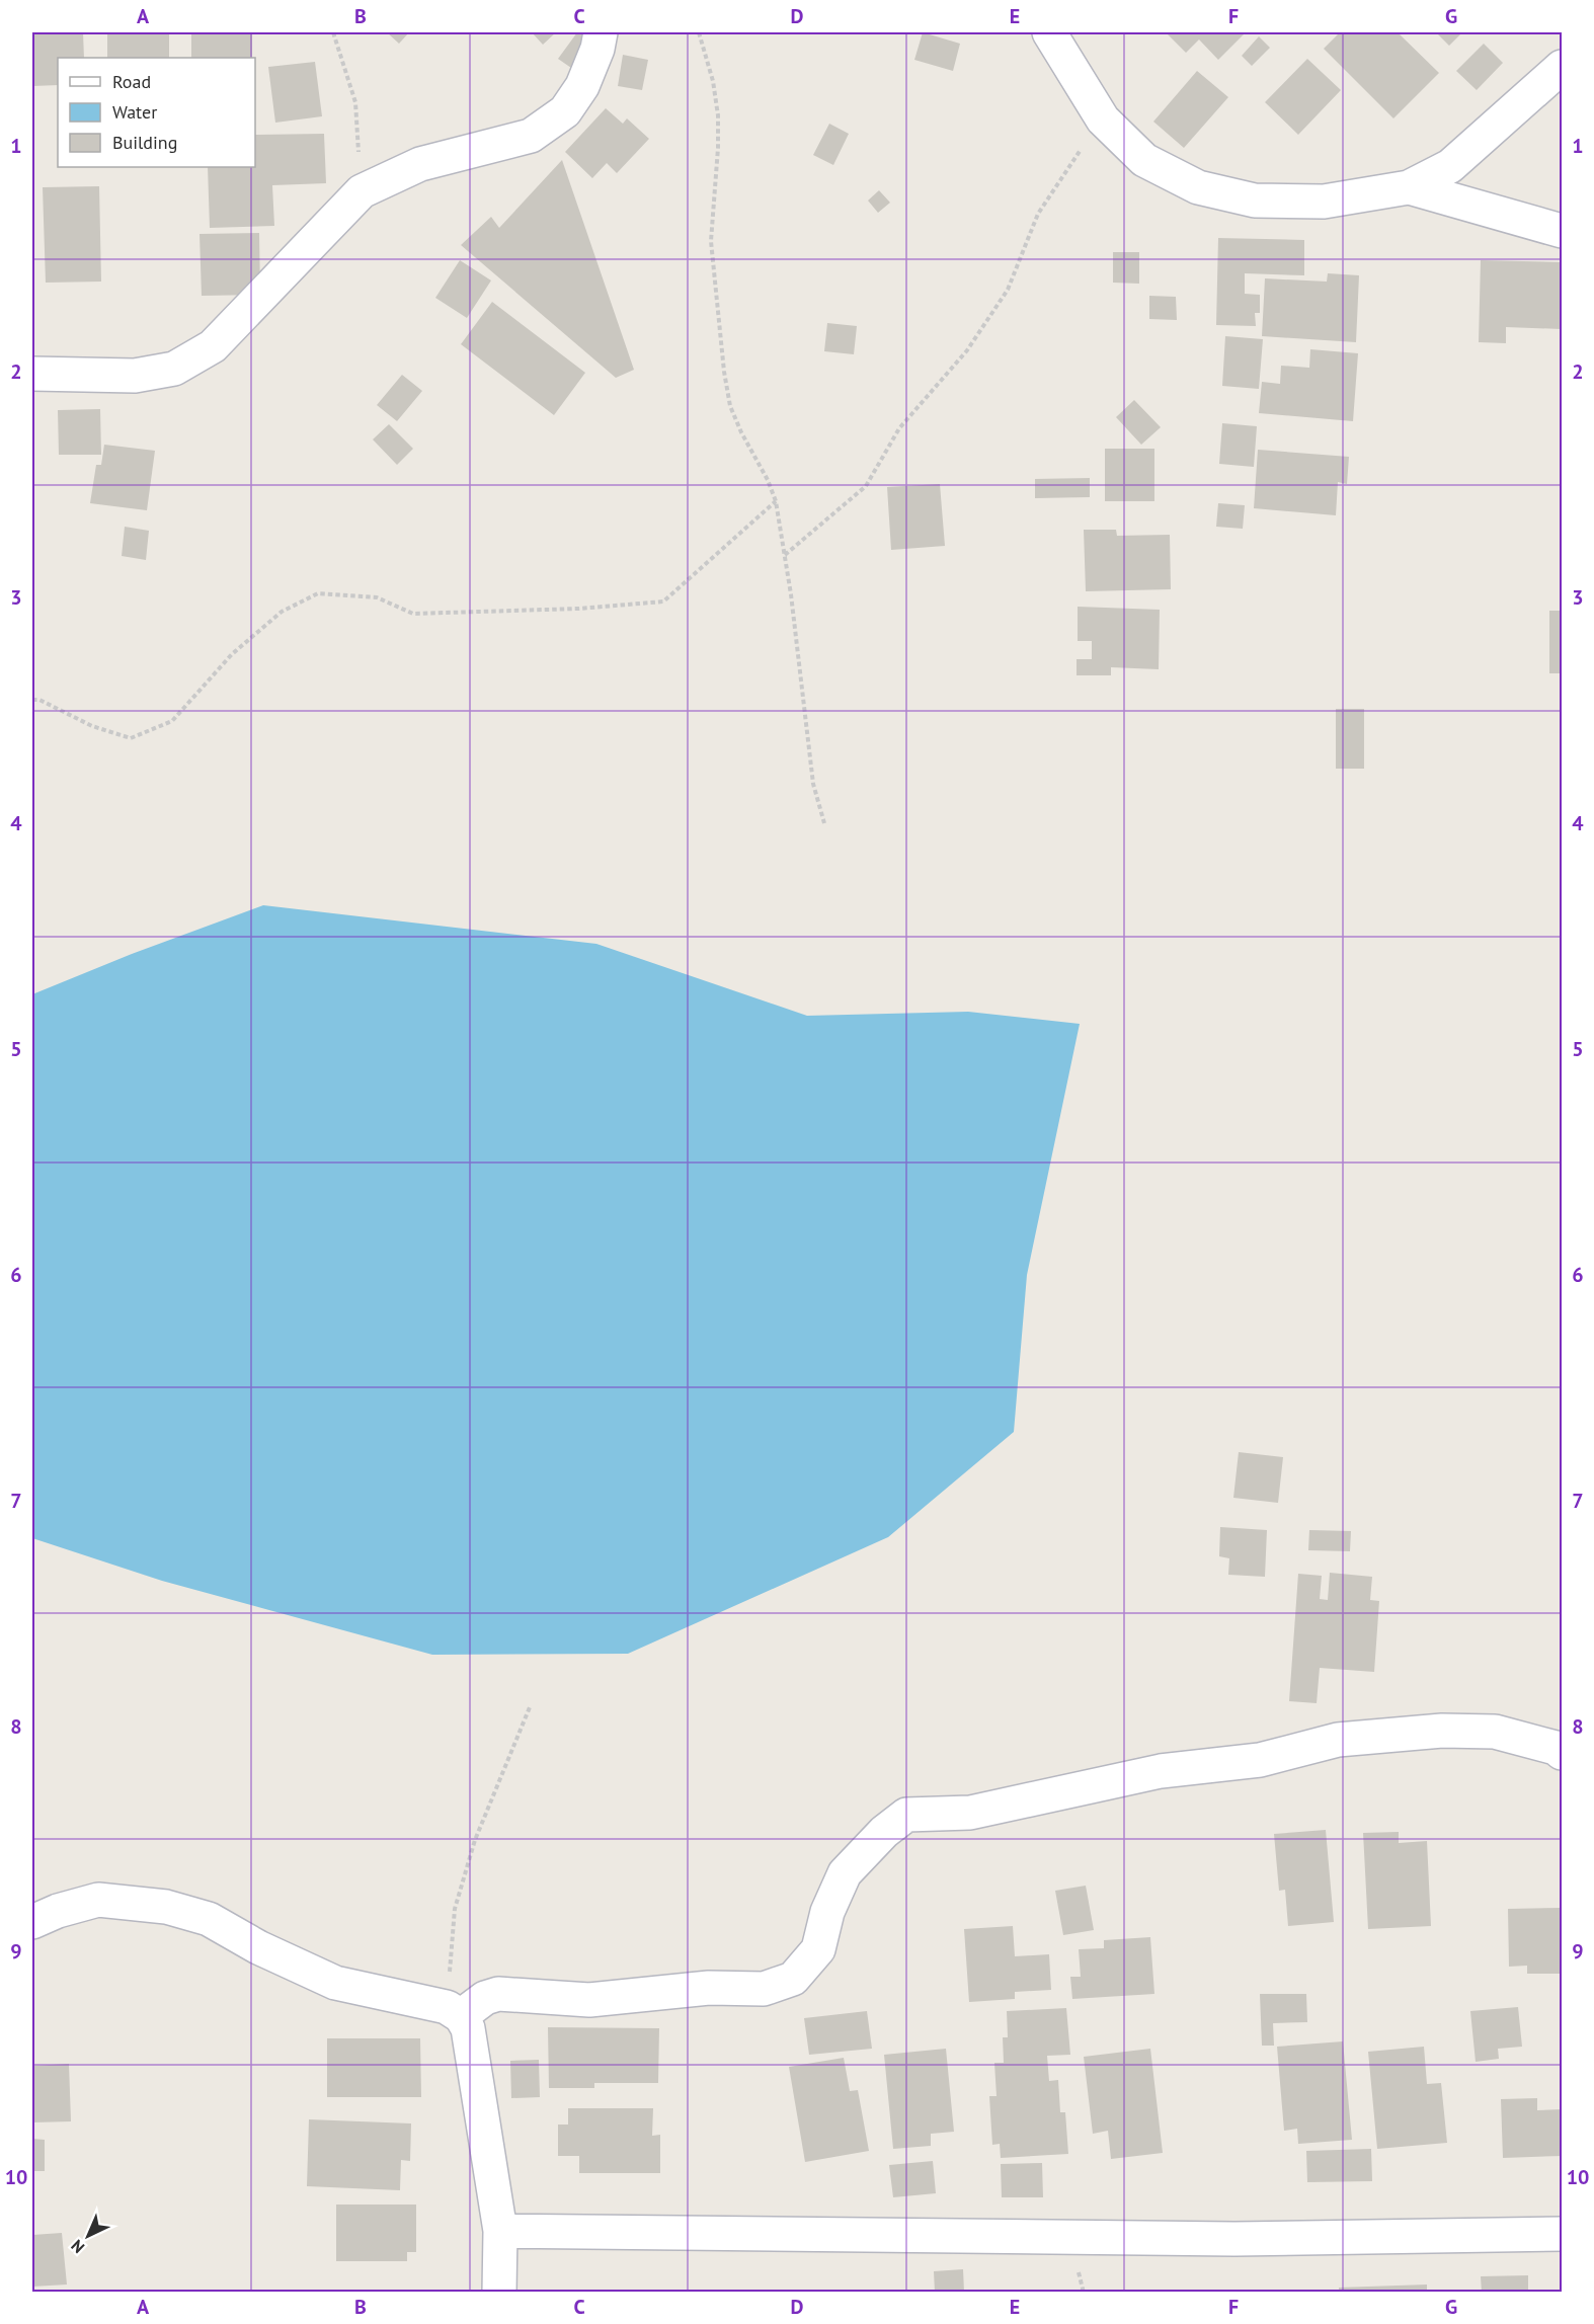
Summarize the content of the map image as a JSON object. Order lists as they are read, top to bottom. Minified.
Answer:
{"legend":["Road","Water","Building"],"north":"bottom left","grid":{"columns":["A","B","C","D","E","F","G"],"rows":["1","2","3","4","5","6","7","8","9","10"]}}
